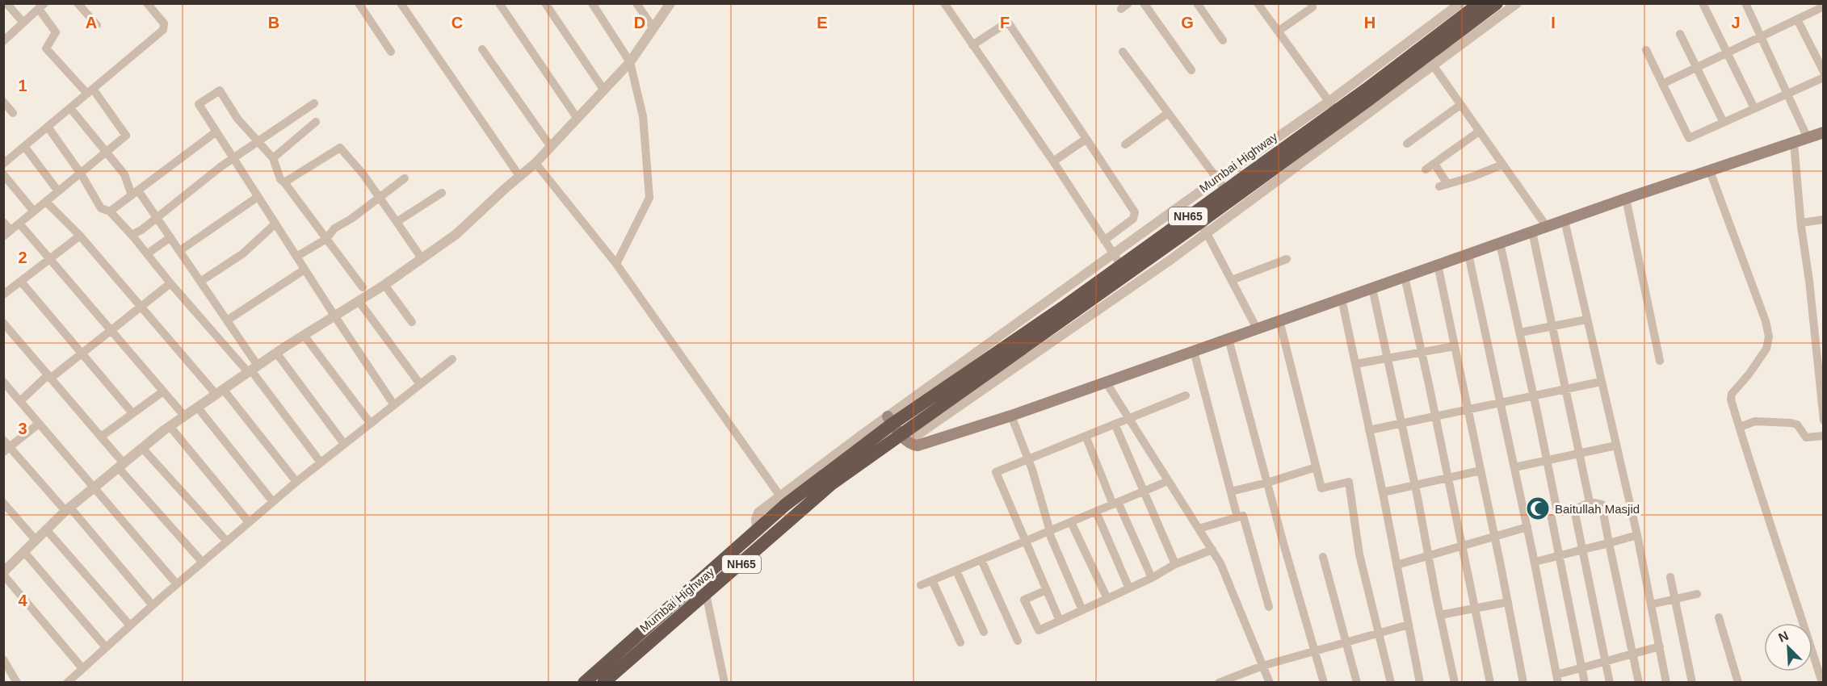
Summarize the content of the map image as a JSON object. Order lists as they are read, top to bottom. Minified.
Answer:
{"streets":{"highway":["Mumbai Highway","NH65"]},"crossings":[["Mumbai Highway","NH65"]],"places":{"mosque":["Baitullah Masjid"]},"north":"top left","grid":{"columns":["A","B","C","D","E","F","G","H","I","J"],"rows":["1","2","3","4"]}}
